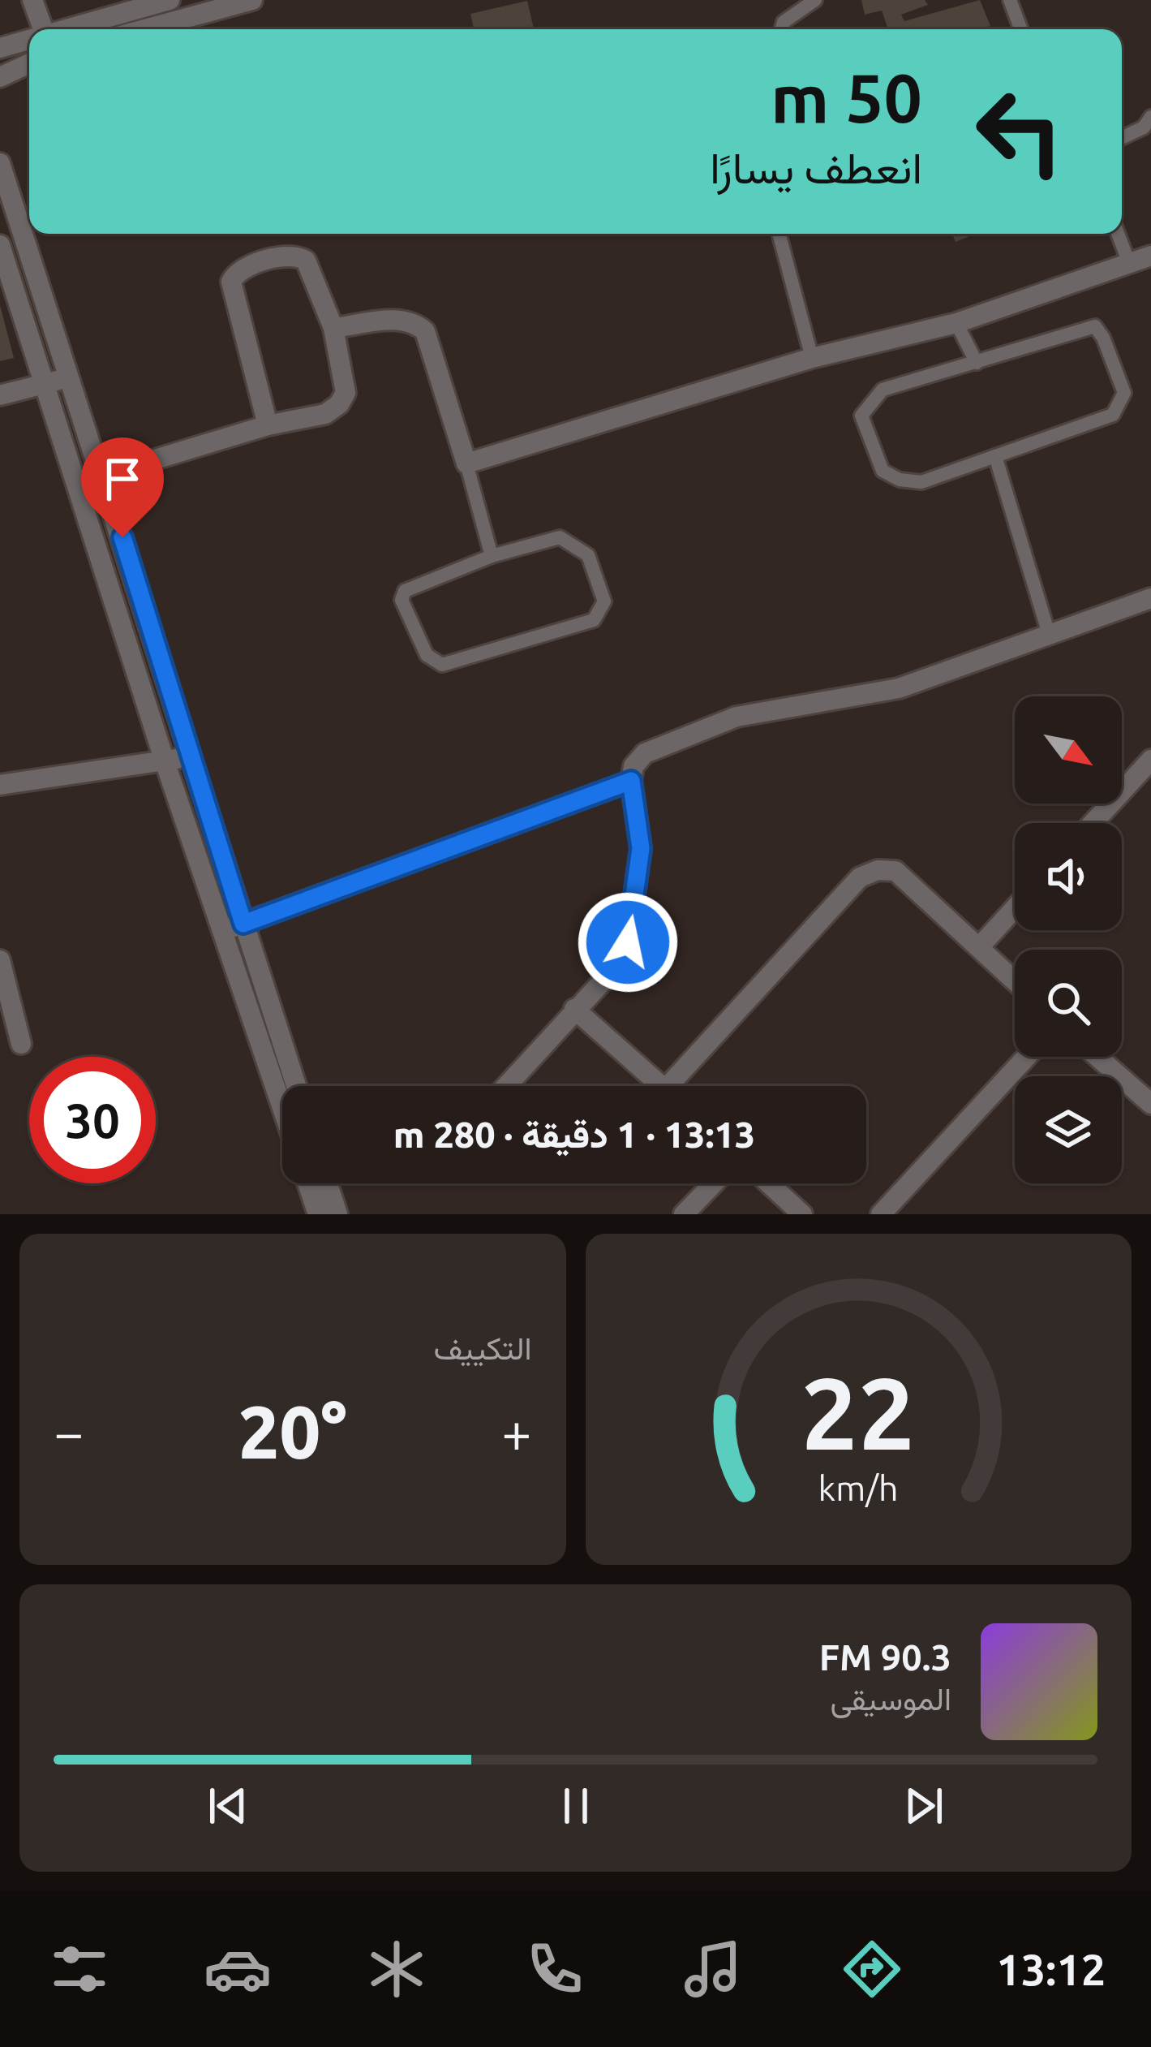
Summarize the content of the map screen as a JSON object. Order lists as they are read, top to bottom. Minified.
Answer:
{"north":"bottom right","page":{"turn":["50 m","انعطف يسارًا"],"limit":"30","trip":"13:13 · 1 دقيقة · 280 m","tile":"التكييف","heat":["−","20°","+"],"song":["90.3 FM","الموسيقى"],"tabs":"13:12","gauge":["22","km/h"]}}
